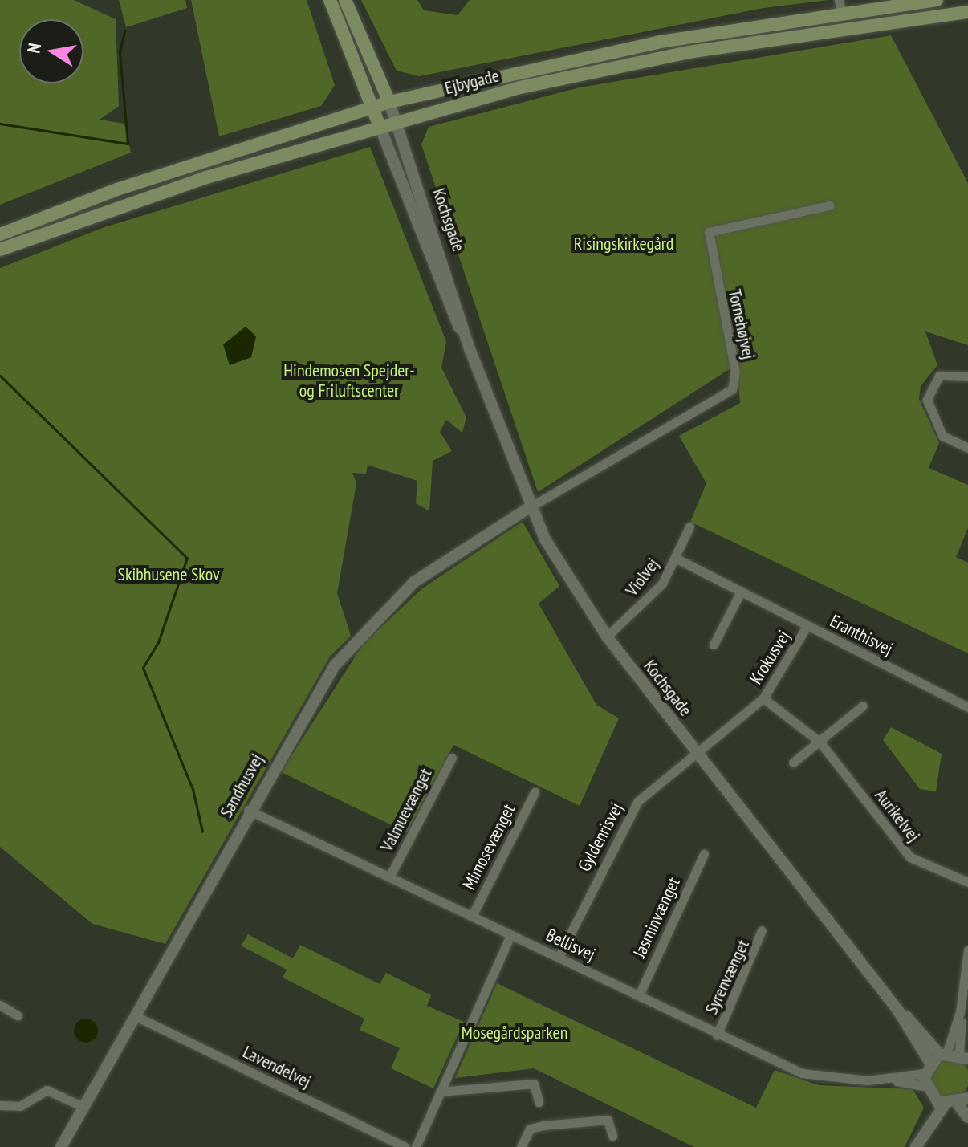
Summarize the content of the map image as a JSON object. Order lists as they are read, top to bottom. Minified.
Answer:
{"streets":{"main road":["Ejbygade"],"street":["Kochsgade","Tornehøjvej","Violvej","Eranthisvej","Krokusvej","Sandhusvej","Valmuevænget","Aurikelvej","Gyldenrisvej","Mimosevænget","Jasminvænget","Bellisvej","Syrenvænget","Lavendelvej"]},"crossings":[["Ejbygade","Kochsgade"],["Kochsgade","Tornehøjvej"],["Kochsgade","Violvej"],["Kochsgade","Krokusvej"],["Kochsgade","Sandhusvej"],["Kochsgade","Gyldenrisvej"],["Tornehøjvej","Sandhusvej"],["Violvej","Eranthisvej"],["Eranthisvej","Krokusvej"],["Krokusvej","Aurikelvej"],["Krokusvej","Gyldenrisvej"],["Sandhusvej","Bellisvej"],["Sandhusvej","Lavendelvej"],["Valmuevænget","Bellisvej"],["Gyldenrisvej","Bellisvej"],["Mimosevænget","Bellisvej"],["Jasminvænget","Bellisvej"],["Bellisvej","Syrenvænget"]],"parks":["Risingskirkegård","Hindemosen Spejder- og Friluftscenter","Skibhusene Skov","Mosegårdsparken"],"north":"left"}
